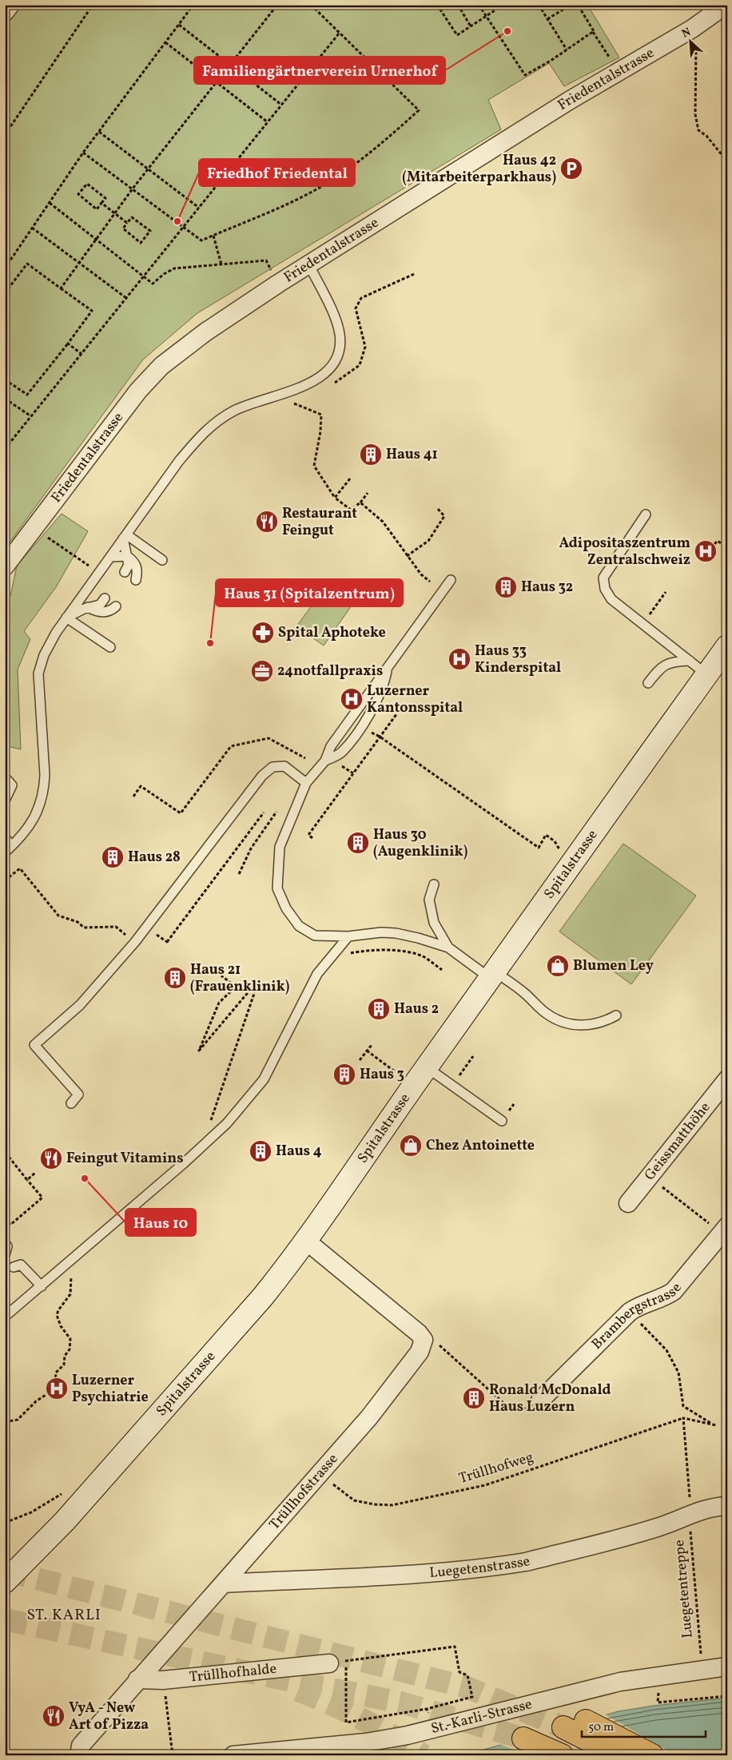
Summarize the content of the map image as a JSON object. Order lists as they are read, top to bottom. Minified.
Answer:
{"streets":{"main road":["Spitalstrasse"],"street":["Friedentalstrasse","Geissmatthöhe","Brambergstrasse","Trüllhofstrasse","Luegetenstrasse","Trüllhofhalde","St.-Karli-Strasse"],"path":["Trüllhofweg","Luegetentreppe"]},"crossings":[["Spitalstrasse","Trüllhofstrasse"],["Trüllhofweg","Trüllhofstrasse"],["Trüllhofstrasse","Luegetenstrasse"],["Trüllhofstrasse","Trüllhofhalde"]],"districts":["ST. KARLI"],"places":{"other":["Familiengärtnerverein Urnerhof","Friedhof Friedental","Haus 31 (Spitalzentrum)","Haus 10"],"parking":["Haus 42 (Mitarbeiterparkhaus)"],"building":["Haus 41","Haus 32","Haus 30 (Augenklinik)","Haus 28","Haus 21 (Frauenklinik)","Haus 2","Haus 3","Haus 4","Ronald McDonald Haus Luzern"],"restaurant":["Restaurant Feingut","Feingut Vitamins","VyA - New Art of Pizza"],"hospital":["Adipositaszentrum Zentralschweiz","Haus 33 Kinderspital","Luzerner Kantonsspital","Luzerner Psychiatrie"],"pharmacy":["Spital Aphoteke"],"office":["24notfallpraxis"],"shop":["Blumen Ley","Chez Antoinette"]},"scale_bar":"50 m","north":"top left"}
